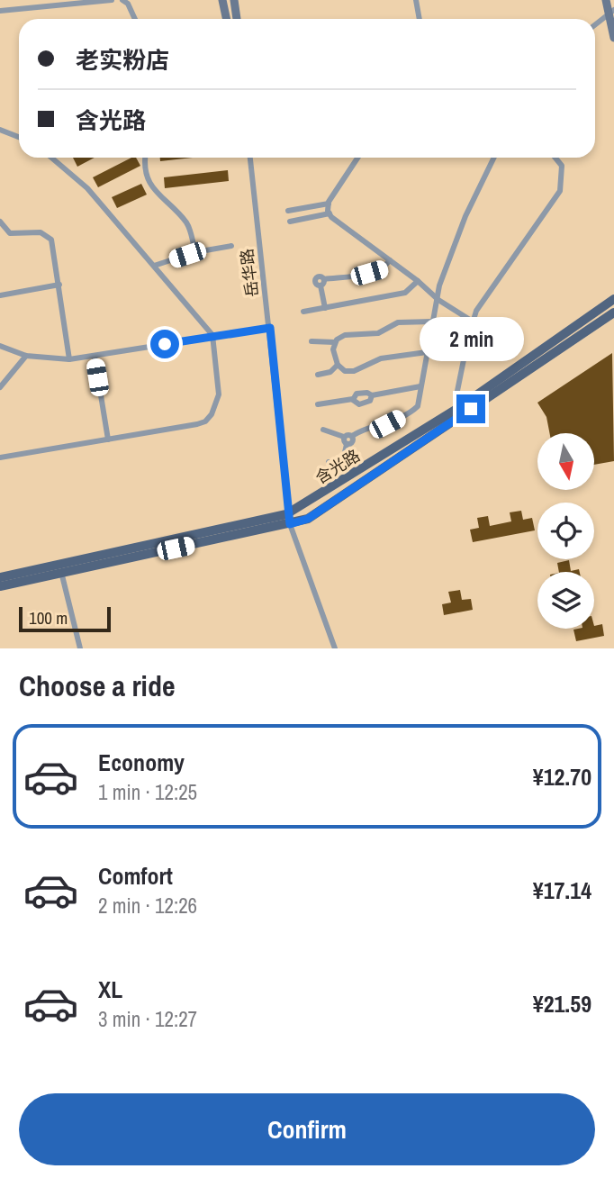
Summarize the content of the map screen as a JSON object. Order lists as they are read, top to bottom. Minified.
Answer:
{"streets":{"main road":["含光路"],"street":["岳华路"]},"crossings":[["岳华路","含光路"]],"scale_bar":"100 m","north":"bottom","page":{"banner":["老实粉店","含光路"],"bubble":"2 min","scale":"100 m","heading":"Choose a ride","list":[{"name":"Economy","note":"1 min · 12:25","value":"¥12.70"},{"name":"Comfort","note":"2 min · 12:26","value":"¥17.14"},{"name":"XL","note":"3 min · 12:27","value":"¥21.59"}],"buttons":"Confirm"}}
